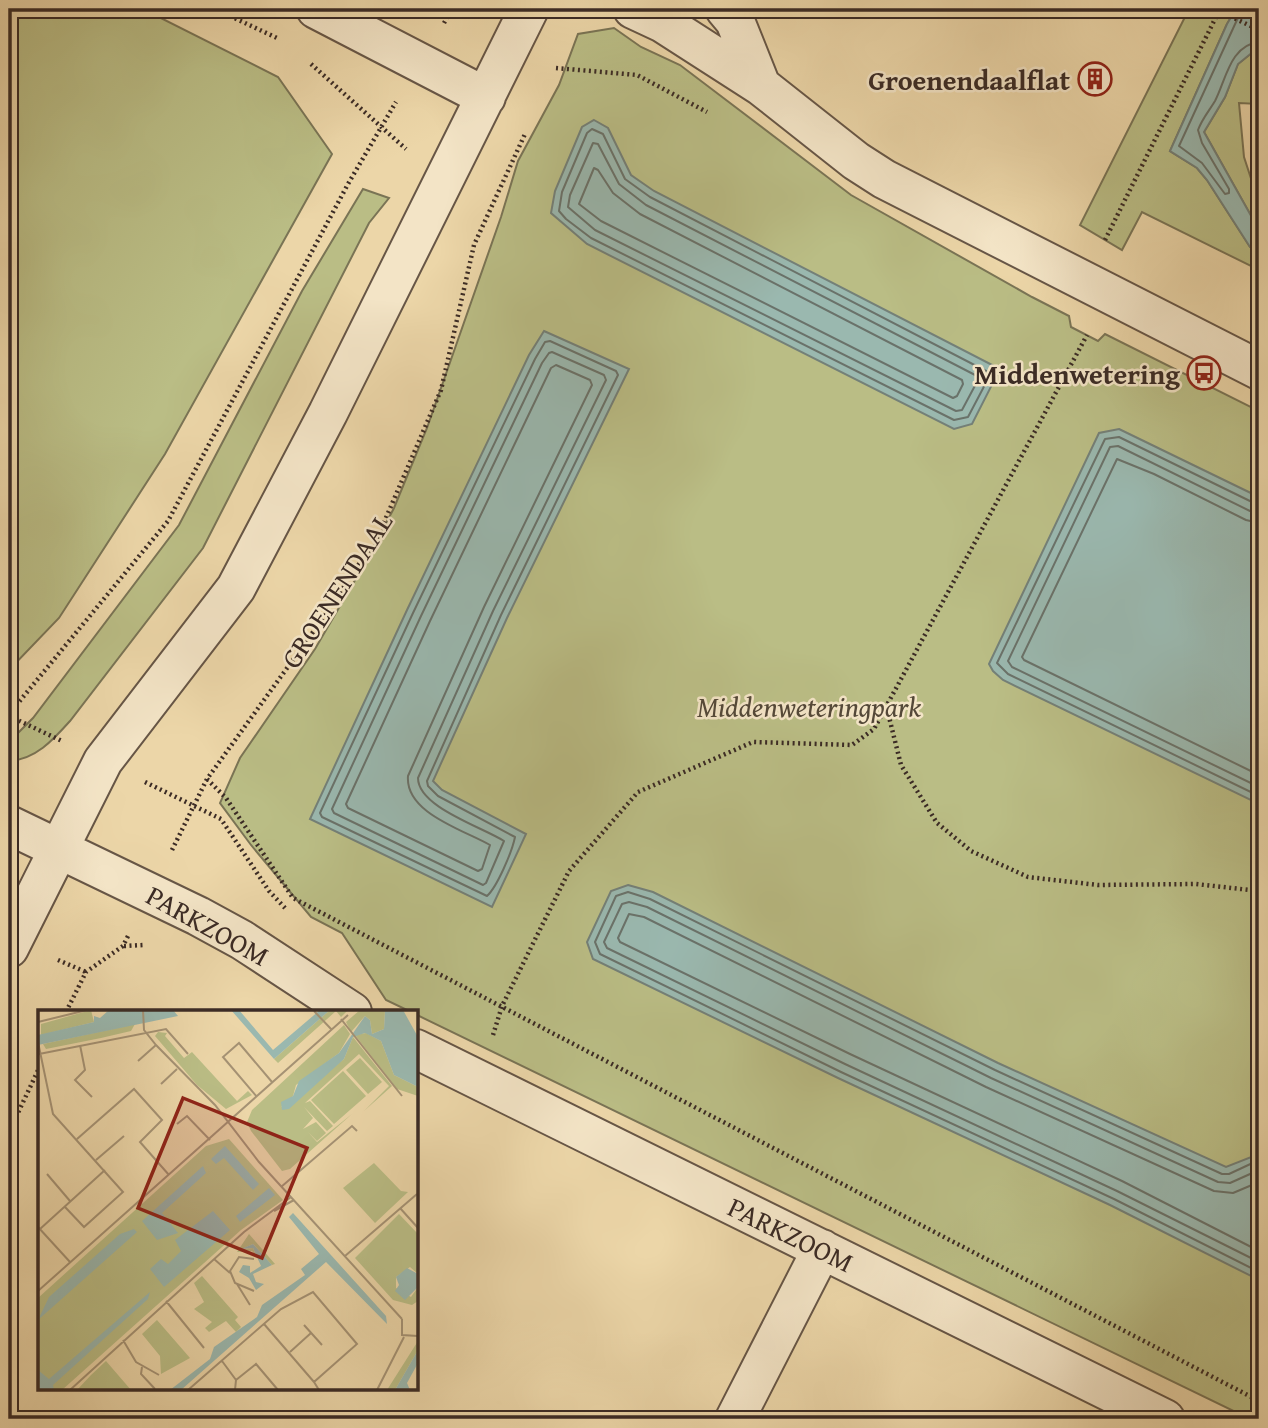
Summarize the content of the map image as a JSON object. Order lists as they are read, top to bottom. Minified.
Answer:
{"streets":{"street":["PARKZOOM"],"path":["GROENENDAAL"]},"crossings":[["GROENENDAAL","PARKZOOM"]],"parks":["Middenweteringpark"],"places":{"building":["Groenendaalflat"],"bus stop":["Middenwetering"]}}
